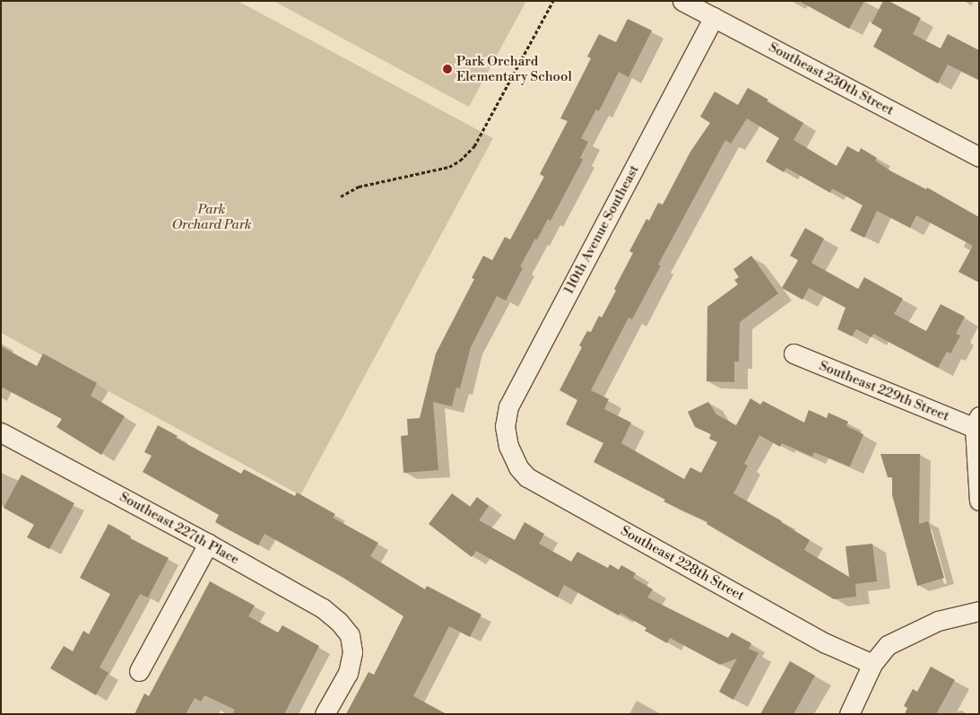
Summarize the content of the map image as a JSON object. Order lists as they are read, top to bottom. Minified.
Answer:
{"streets":{"street":["Southeast 230th Street","110th Avenue Southeast","Southeast 229th Street","Southeast 227th Place","Southeast 228th Street"]},"crossings":[["Southeast 230th Street","110th Avenue Southeast"],["110th Avenue Southeast","Southeast 228th Street"]],"parks":["Park Orchard Park"],"places":["Park Orchard Elementary School"]}
